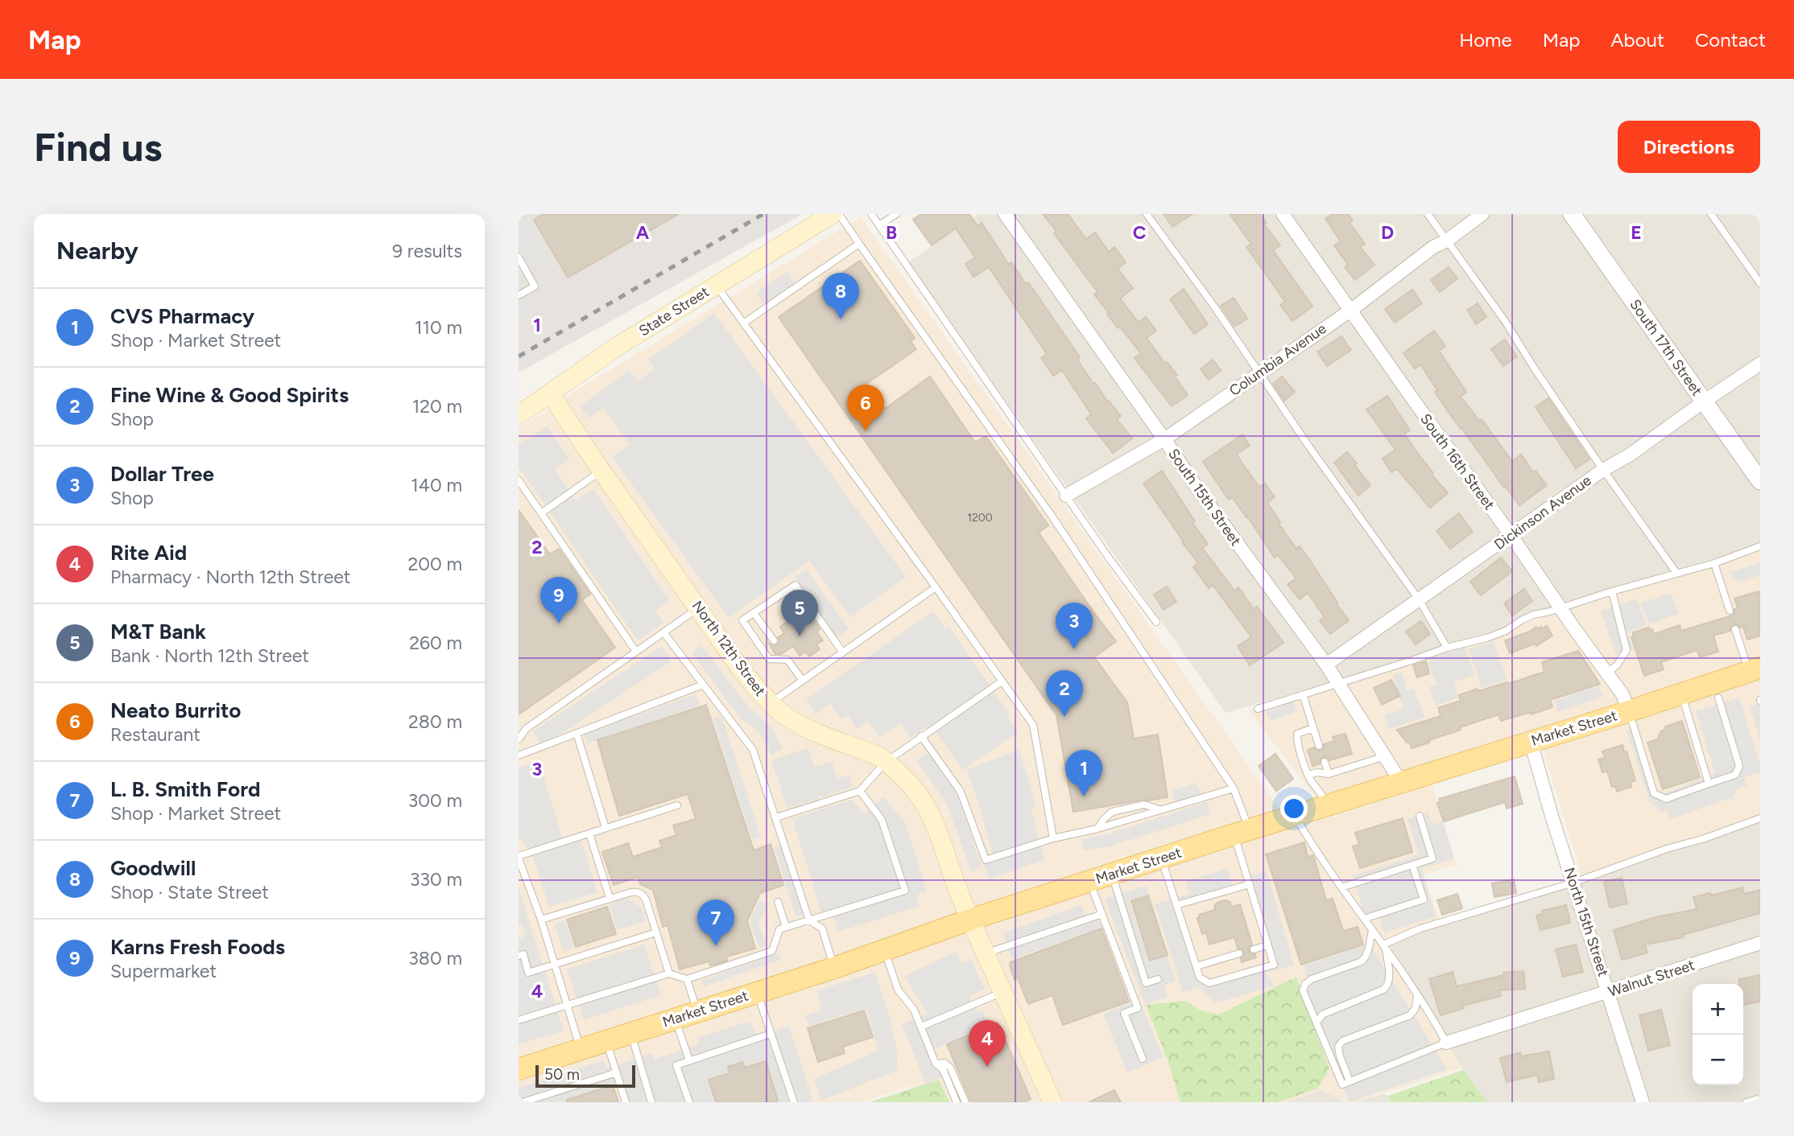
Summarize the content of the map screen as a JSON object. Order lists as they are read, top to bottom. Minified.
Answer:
{"streets":{"main road":["State Street","North 12th Street","Market Street"],"street":["South 17th Street","Columbia Avenue","South 16th Street","South 15th Street","Dickinson Avenue","North 15th Street","Walnut Street"]},"crossings":[["State Street","North 12th Street"],["South 17th Street","Dickinson Avenue"],["Columbia Avenue","South 16th Street"],["Columbia Avenue","South 15th Street"],["South 16th Street","Dickinson Avenue"],["South 16th Street","Market Street"],["South 15th Street","Dickinson Avenue"],["South 15th Street","Market Street"],["North 12th Street","Market Street"],["Market Street","North 15th Street"],["North 15th Street","Walnut Street"]],"house_numbers":["1200"],"scale_bar":"50 m","page":{"header":"Map","nav":["Home","Map","About","Contact"],"buttons":"Directions","title":"Find us","heading":["Nearby","9 results"],"pins":["8","6","9","5","3","2","1","7","4"],"list":[{"mark":"1","name":"CVS Pharmacy","note":"Shop · Market Street","value":"110 m"},{"mark":"2","name":"Fine Wine & Good Spirits","note":"Shop","value":"120 m"},{"mark":"3","name":"Dollar Tree","note":"Shop","value":"140 m"},{"mark":"4","name":"Rite Aid","note":"Pharmacy · North 12th Street","value":"200 m"},{"mark":"5","name":"M&T Bank","note":"Bank · North 12th Street","value":"260 m"},{"mark":"6","name":"Neato Burrito","note":"Restaurant","value":"280 m"},{"mark":"7","name":"L. B. Smith Ford","note":"Shop · Market Street","value":"300 m"},{"mark":"8","name":"Goodwill","note":"Shop · State Street","value":"330 m"},{"mark":"9","name":"Karns Fresh Foods","note":"Supermarket","value":"380 m"}],"map_buttons":["+","−"],"scale":"50 m"},"grid":{"columns":["A","B","C","D","E"],"rows":["1","2","3","4"]}}
